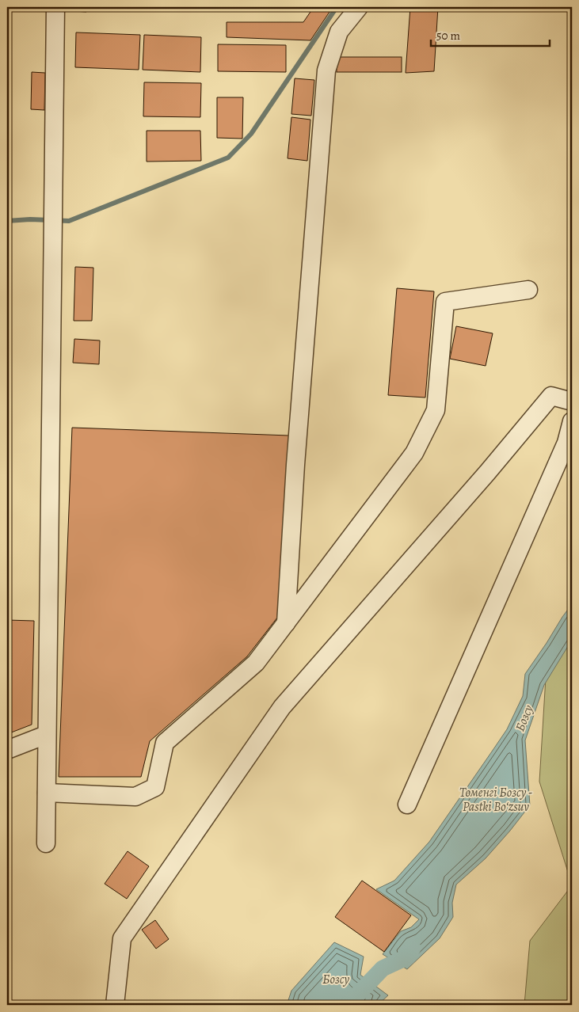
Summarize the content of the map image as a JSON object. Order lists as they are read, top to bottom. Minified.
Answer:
{"water":["Бозсу","Төменгі Бозсу - Pastki Boʻzsuv"],"scale_bar":"50 m"}
